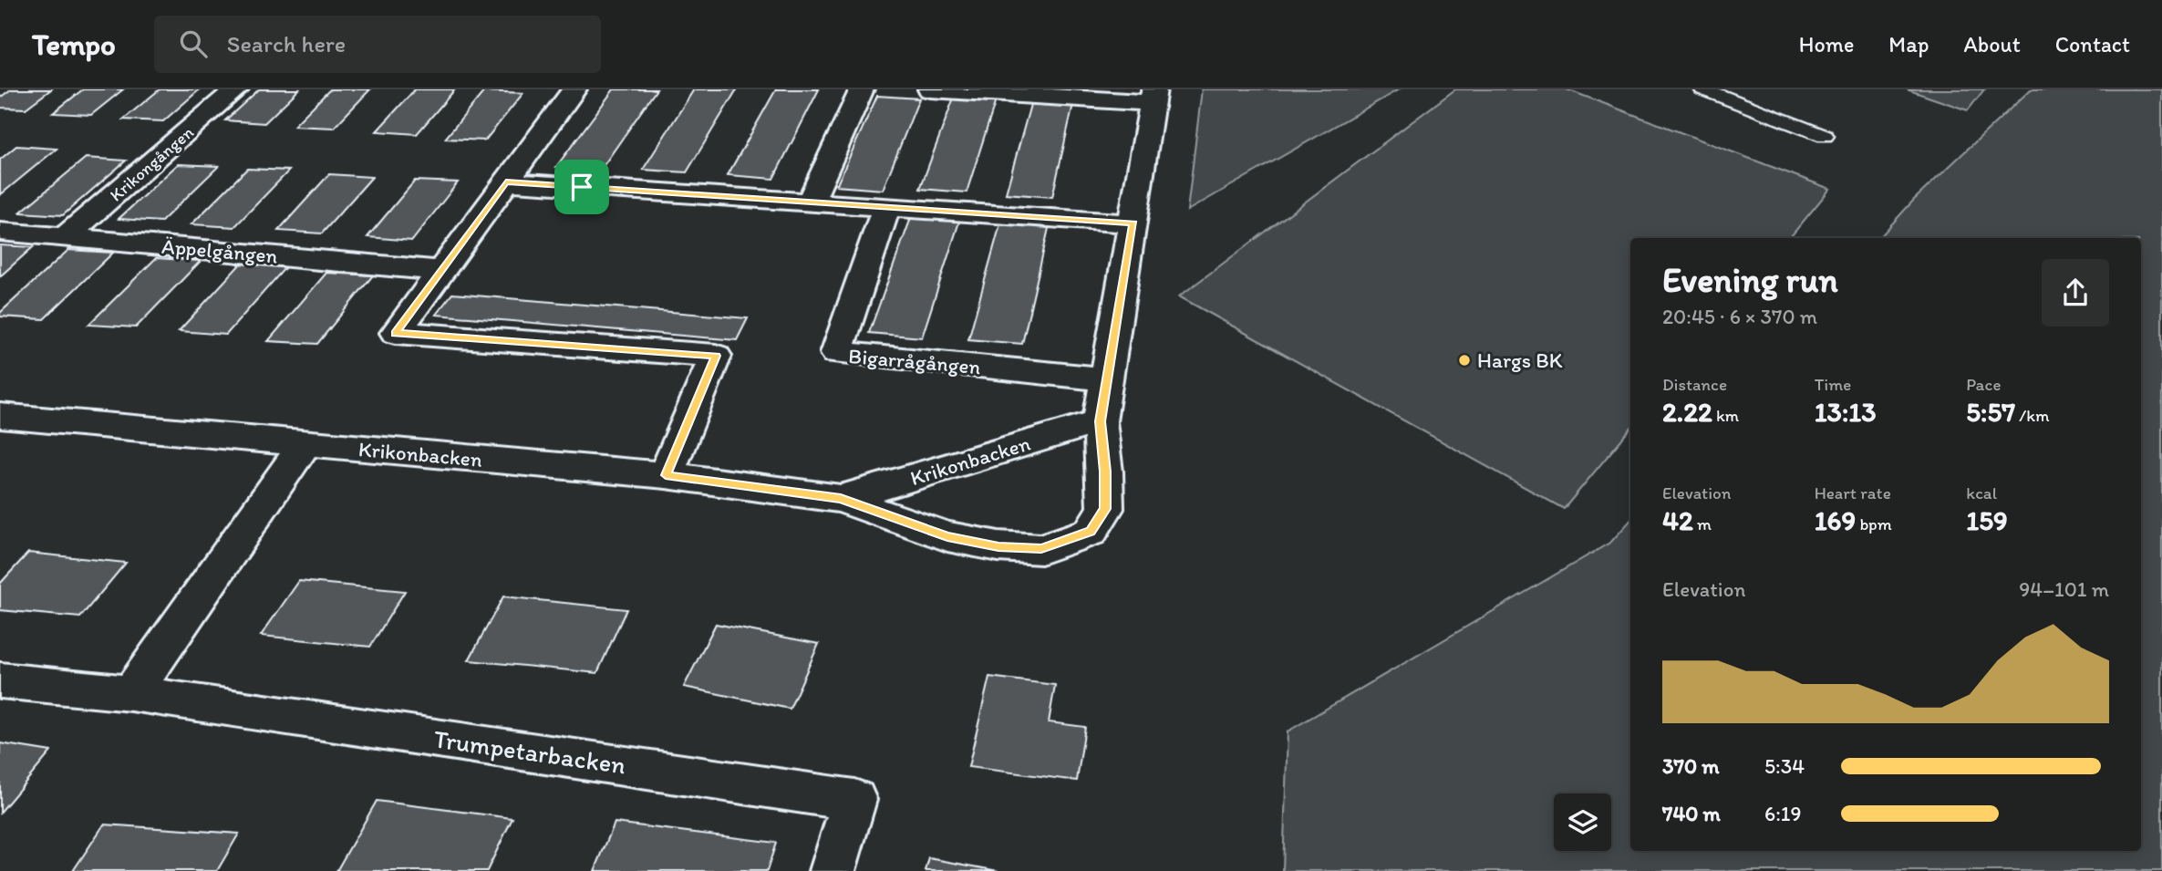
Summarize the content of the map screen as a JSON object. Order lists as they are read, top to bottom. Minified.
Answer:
{"streets":{"street":["Krikongången","Äppelgången","Bigarrågången","Krikonbacken","Trumpetarbacken"]},"crossings":[["Krikongången","Äppelgången"],["Bigarrågången","Krikonbacken"]],"places":["Hargs BK"],"page":{"header":"Tempo","search":"Search here","nav":["Home","Map","About","Contact"],"heading":["Evening run","20:45 · 6 × 370 m"],"stats":[["Distance","2.22 km"],["Time","13:13"],["Pace","5:57 /km"],["Elevation","42 m"],["Heart rate","169 bpm"],["kcal","159"]],"chart":["Elevation","94–101 m"],"list":[{"name":"370 m","note":"5:34"},{"name":"740 m","note":"6:19"}]}}
